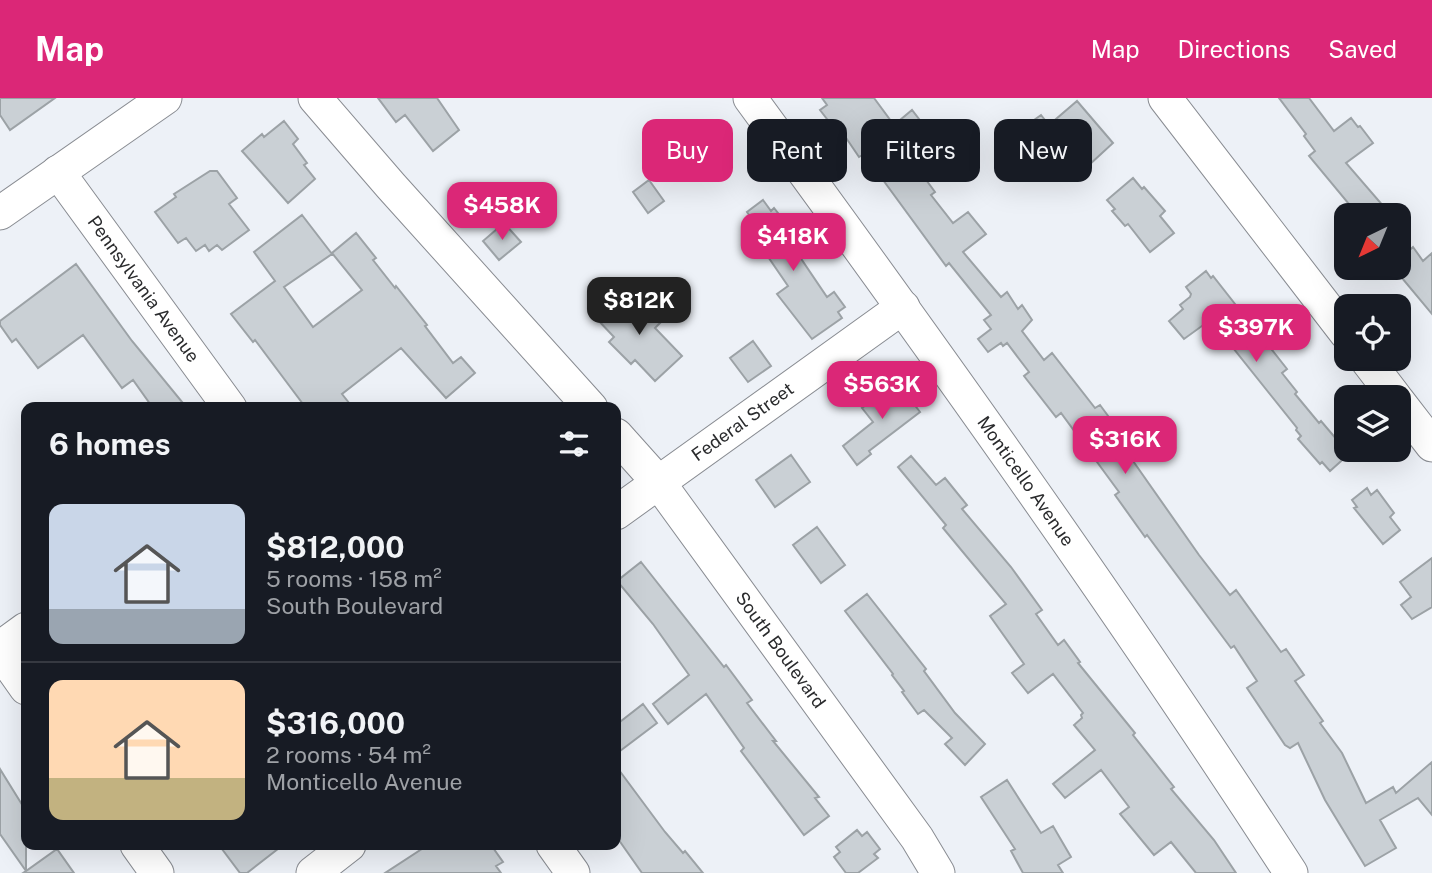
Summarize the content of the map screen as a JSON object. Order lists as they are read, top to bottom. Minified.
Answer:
{"streets":{"street":["Pennsylvania Avenue","Federal Street","Monticello Avenue","South Boulevard"]},"crossings":[["Federal Street","Monticello Avenue"],["Federal Street","South Boulevard"]],"north":"bottom left","page":{"header":"Map","nav":["Map","Directions","Saved"],"chip":["Buy","Rent","Filters","New"],"price":["$458K","$418K","$812K","$397K","$563K","$316K"],"heading":"6 homes","list":[{"name":"$812,000","note":"5 rooms · 158 m² · South Boulevard"},{"name":"$316,000","note":"2 rooms · 54 m² · Monticello Avenue"}]}}
